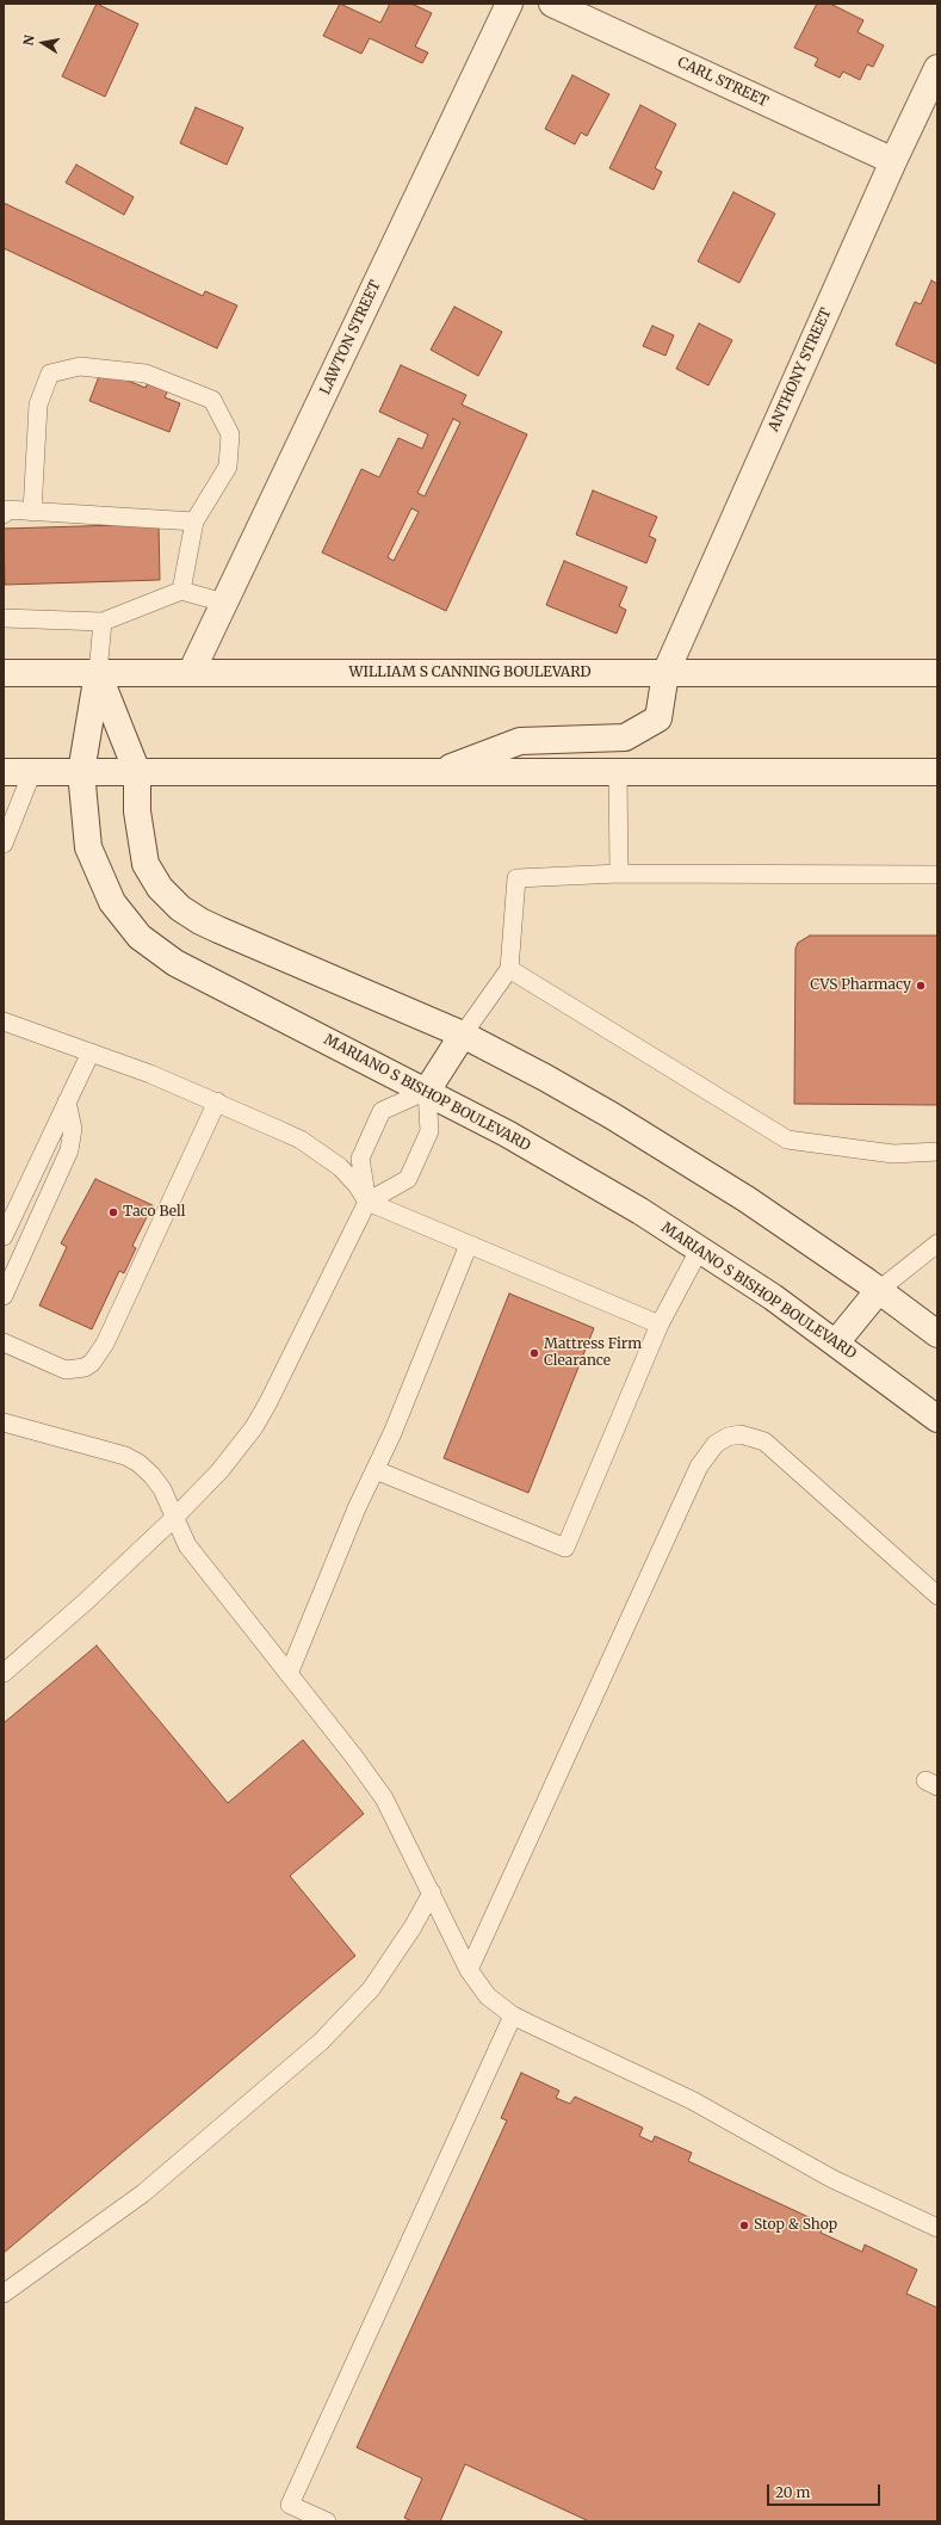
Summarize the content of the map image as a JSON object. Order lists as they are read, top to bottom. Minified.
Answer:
{"streets":{"main road":["CARL STREET","LAWTON STREET","ANTHONY STREET","WILLIAM S CANNING BOULEVARD","MARIANO S BISHOP BOULEVARD"]},"crossings":[["CARL STREET","ANTHONY STREET"],["LAWTON STREET","WILLIAM S CANNING BOULEVARD"],["ANTHONY STREET","WILLIAM S CANNING BOULEVARD"],["WILLIAM S CANNING BOULEVARD","MARIANO S BISHOP BOULEVARD"]],"places":["CVS Pharmacy","Taco Bell","Mattress Firm Clearance","Stop & Shop"],"scale_bar":"20 m","north":"left"}
